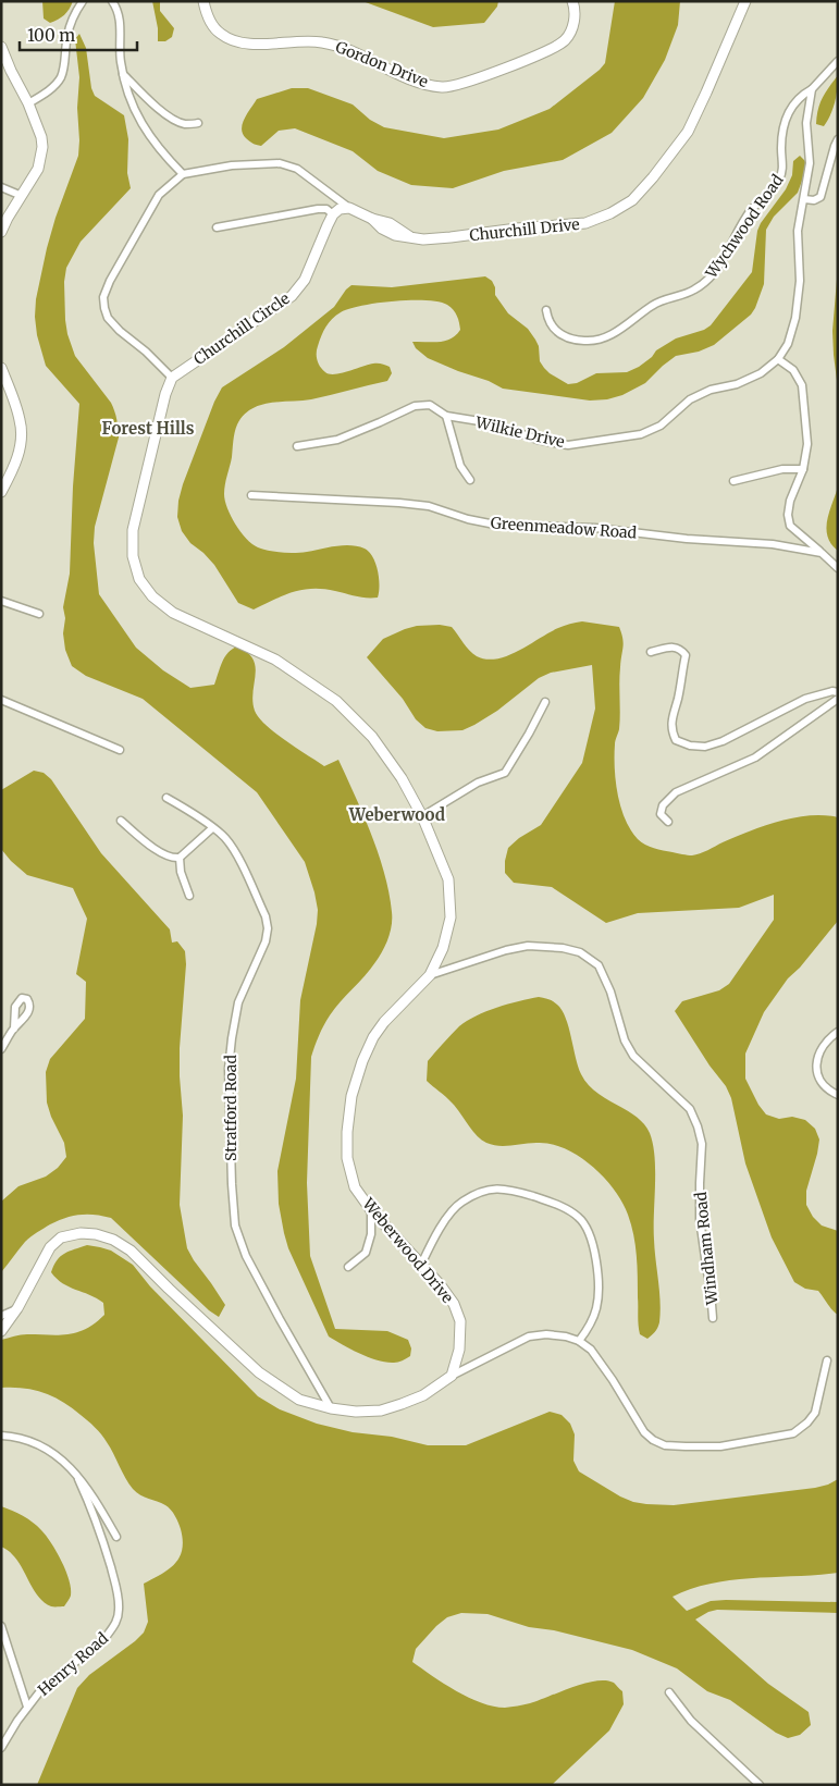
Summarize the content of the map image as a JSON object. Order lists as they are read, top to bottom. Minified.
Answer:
{"streets":{"street":["Gordon Drive","Wychwood Road","Churchill Drive","Churchill Circle","Wilkie Drive","Greenmeadow Road","Stratford Road","Windham Road","Weberwood Drive","Henry Road"]},"crossings":[["Wychwood Road","Wilkie Drive"],["Churchill Circle","Weberwood Drive"],["Windham Road","Weberwood Drive"]],"districts":["Forest Hills","Weberwood"],"scale_bar":"100 m"}
